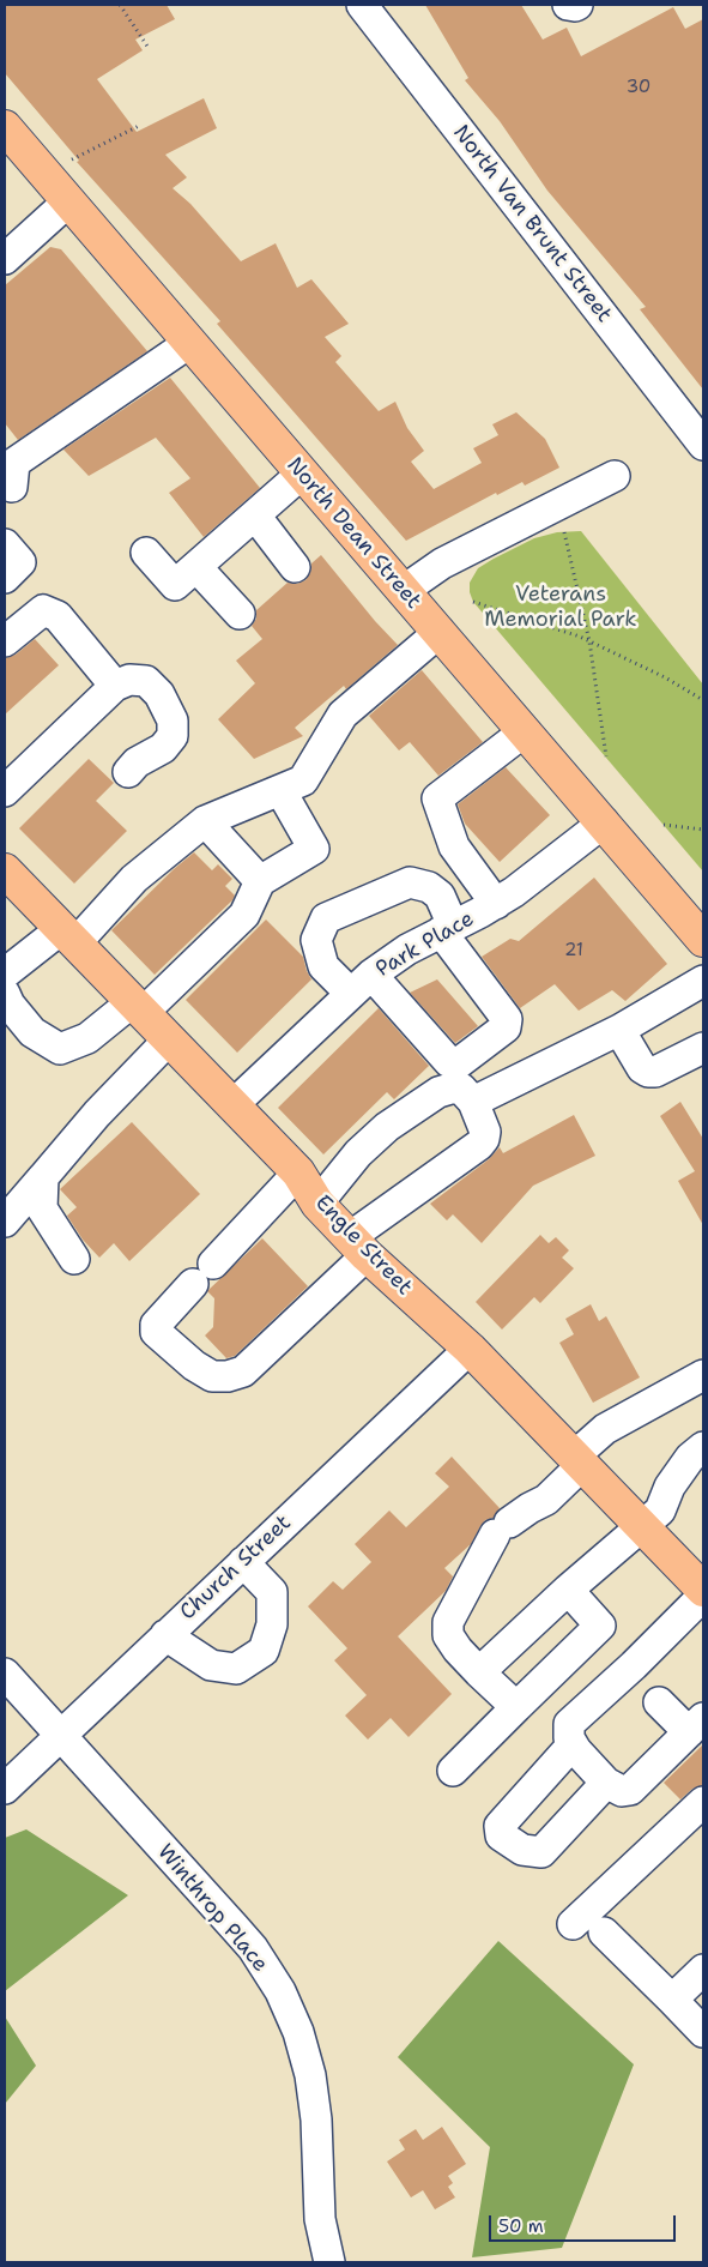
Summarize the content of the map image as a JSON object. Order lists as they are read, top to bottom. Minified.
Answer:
{"streets":{"main road":["North Dean Street","Engle Street"],"street":["North Van Brunt Street","Park Place","Church Street","Winthrop Place"]},"crossings":[["North Dean Street","Park Place"],["Park Place","Engle Street"],["Engle Street","Church Street"],["Church Street","Winthrop Place"]],"parks":["Veterans Memorial Park"],"house_numbers":["30","21"],"scale_bar":"50 m"}
